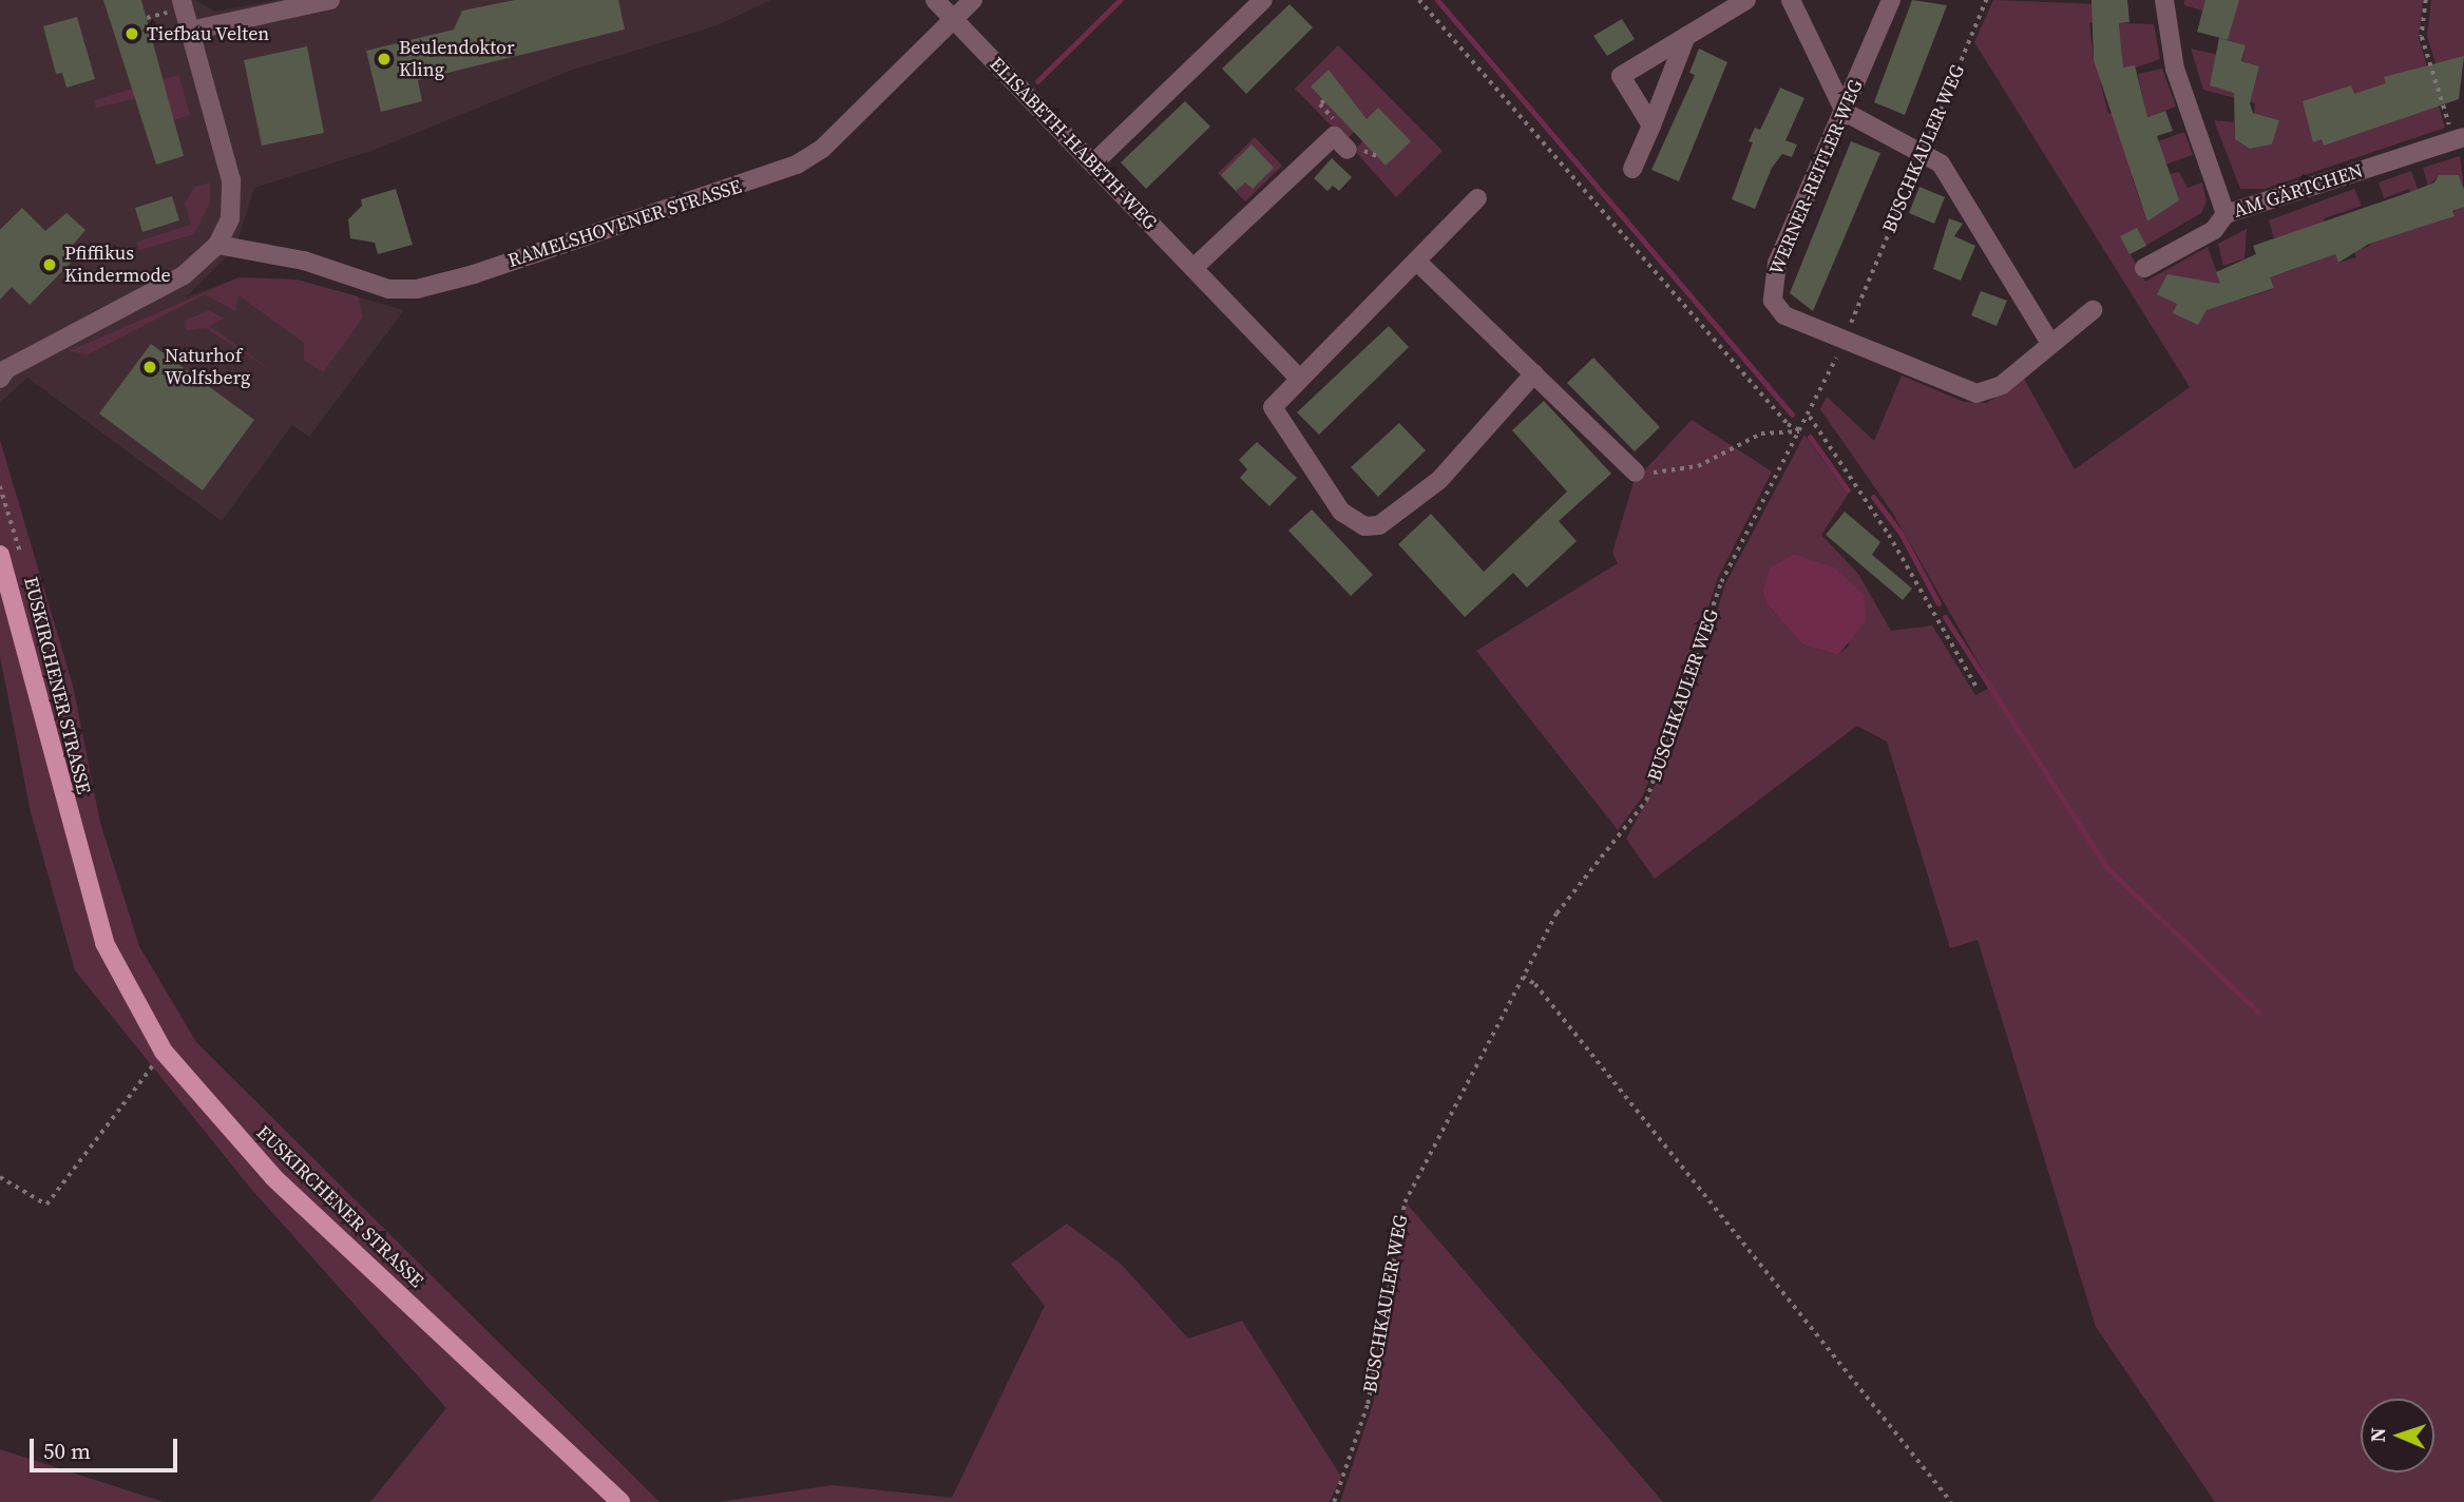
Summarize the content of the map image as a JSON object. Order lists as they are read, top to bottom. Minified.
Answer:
{"streets":{"main road":["EUSKIRCHENER STRASSE"],"street":["ELISABETH-HABETH-WEG","WERNER-REITLER-WEG","AM GÄRTCHEN","RAMELSHOVENER STRASSE"],"path":["BUSCHKAULER WEG"]},"crossings":[["ELISABETH-HABETH-WEG","RAMELSHOVENER STRASSE"],["BUSCHKAULER WEG","WERNER-REITLER-WEG"]],"places":["Tiefbau Velten","Beulendoktor Kling","Pfiffikus Kindermode","Naturhof Wolfsberg"],"scale_bar":"50 m","north":"left"}
